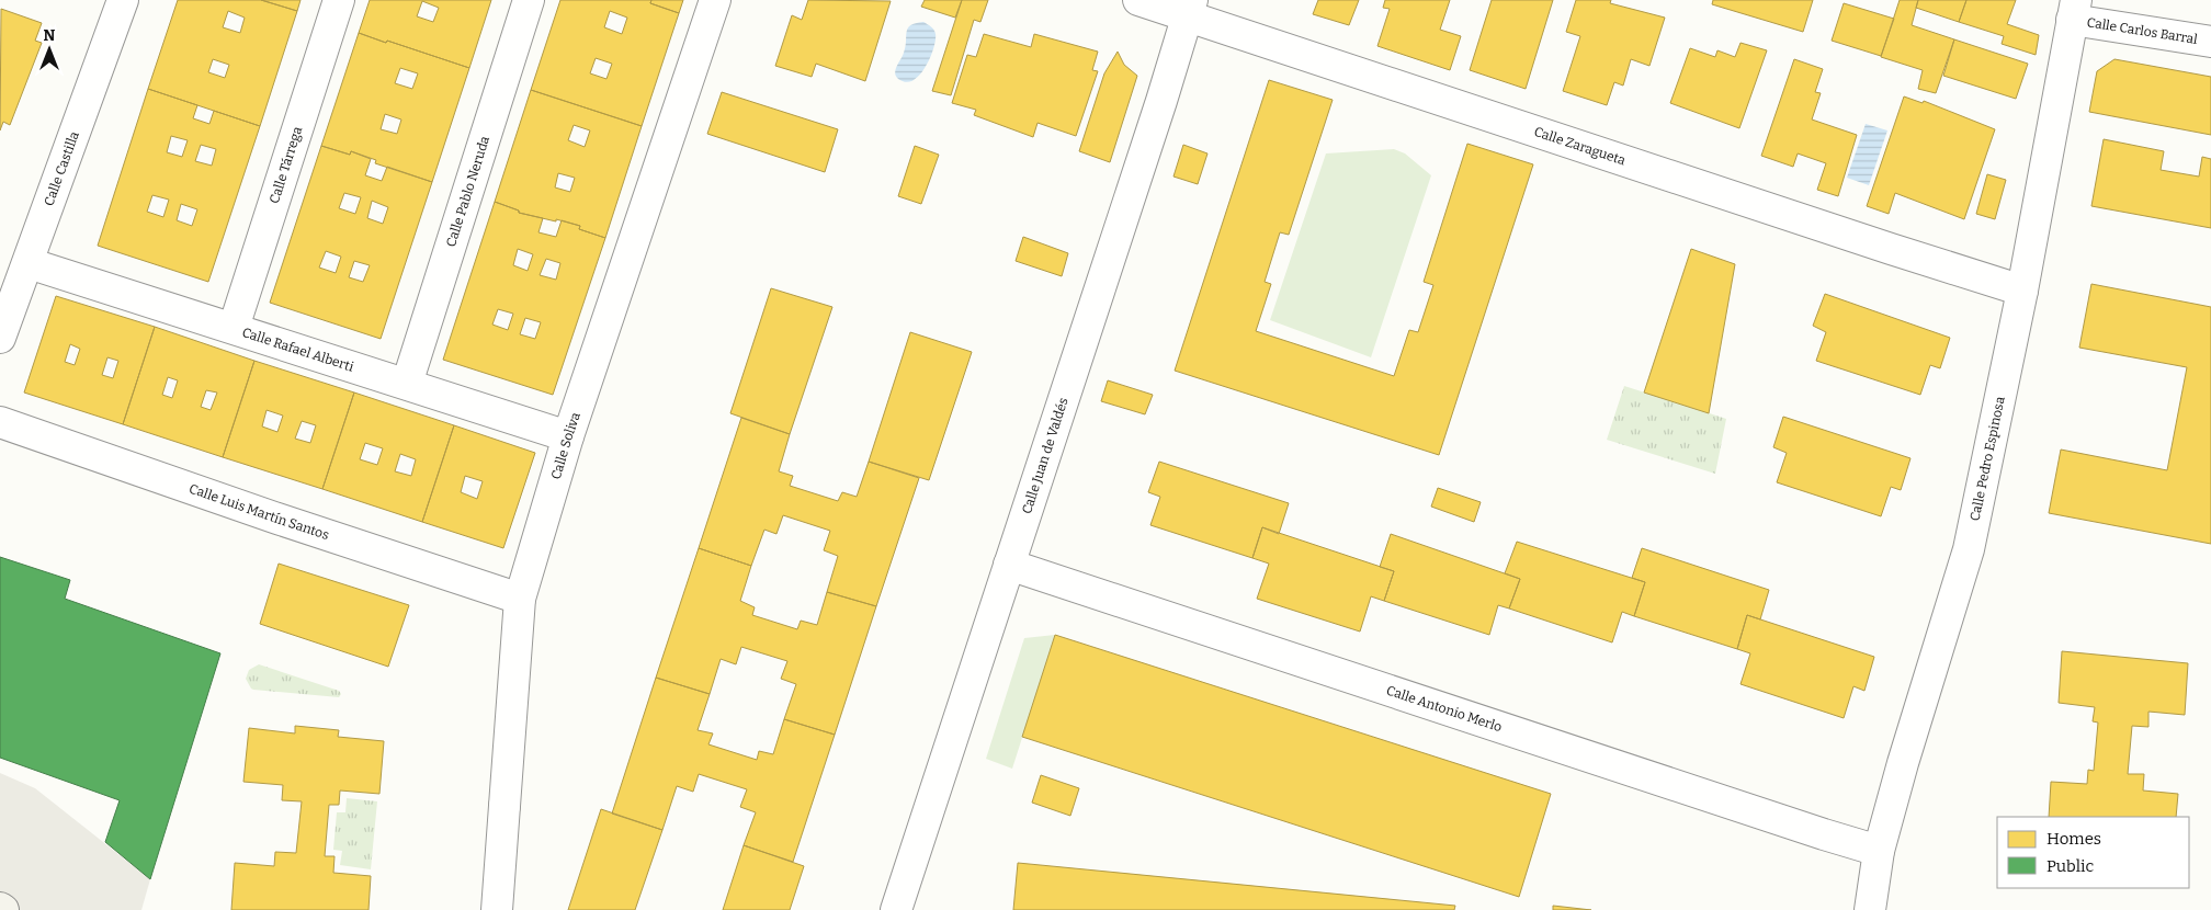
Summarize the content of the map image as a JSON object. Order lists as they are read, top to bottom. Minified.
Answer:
{"streets":{"street":["Calle Carlos Barral","Calle Zaragueta","Calle Tárrega","Calle Castilla","Calle Pablo Neruda","Calle Rafael Alberti","Calle Soliva","Calle Juan de Valdés","Calle Pedro Espinosa","Calle Luis Martín Santos","Calle Antonio Merlo"]},"crossings":[["Calle Carlos Barral","Calle Pedro Espinosa"],["Calle Zaragueta","Calle Juan de Valdés"],["Calle Zaragueta","Calle Pedro Espinosa"],["Calle Tárrega","Calle Rafael Alberti"],["Calle Castilla","Calle Rafael Alberti"],["Calle Pablo Neruda","Calle Rafael Alberti"],["Calle Rafael Alberti","Calle Soliva"],["Calle Soliva","Calle Luis Martín Santos"],["Calle Juan de Valdés","Calle Antonio Merlo"],["Calle Pedro Espinosa","Calle Antonio Merlo"]],"legend":["Homes","Public"],"north":"top"}
